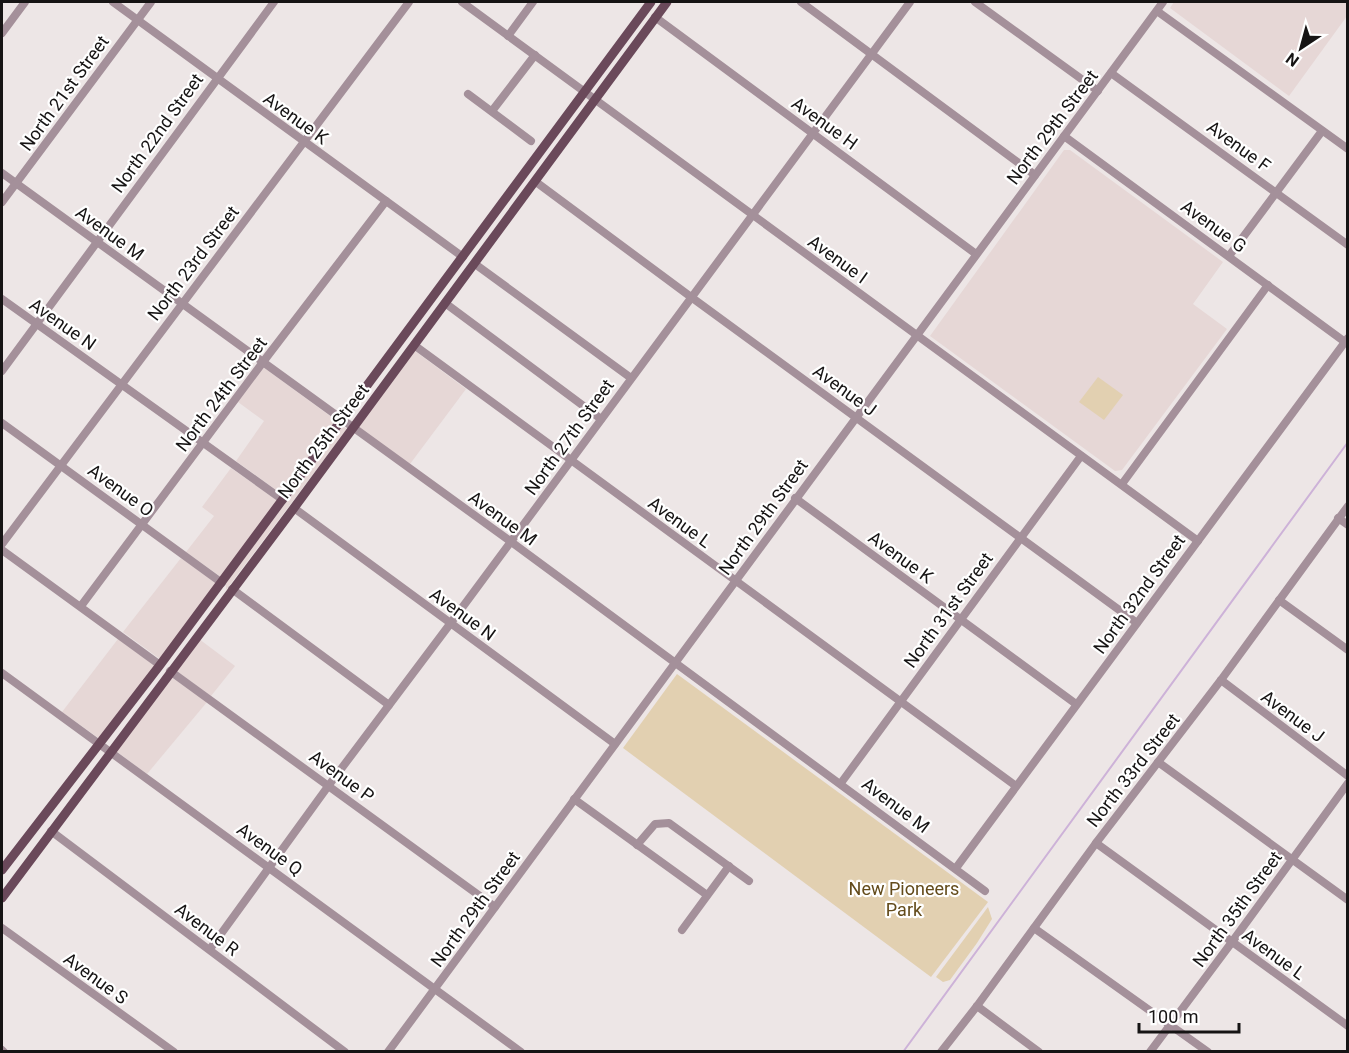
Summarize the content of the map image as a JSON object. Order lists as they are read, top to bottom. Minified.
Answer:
{"streets":{"main road":["North 25th Street"],"street":["North 21st Street","Avenue K","Avenue H","North 29th Street","North 22nd Street","Avenue F","Avenue G","Avenue M","Avenue I","North 23rd Street","Avenue N","Avenue J","North 24th Street","North 27th Street","Avenue O","Avenue L","North 32nd Street","North 31st Street","North 33rd Street","Avenue P","Avenue Q","North 35th Street","Avenue R","Avenue S"]},"crossings":[["North 21st Street","Avenue K"],["North 21st Street","Avenue M"],["Avenue K","North 29th Street"],["Avenue K","North 22nd Street"],["Avenue K","North 23rd Street"],["Avenue K","North 24th Street"],["Avenue K","North 25th Street"],["Avenue K","North 32nd Street"],["Avenue K","North 31st Street"],["Avenue H","North 29th Street"],["Avenue H","North 27th Street"],["Avenue H","North 25th Street"],["North 29th Street","Avenue F"],["North 29th Street","Avenue G"],["North 29th Street","Avenue M"],["North 29th Street","Avenue I"],["North 29th Street","Avenue N"],["North 29th Street","Avenue J"],["North 29th Street","Avenue L"],["North 29th Street","Avenue P"],["North 29th Street","Avenue Q"],["North 22nd Street","Avenue M"],["North 22nd Street","Avenue N"],["Avenue G","North 32nd Street"],["Avenue M","North 23rd Street"],["Avenue M","North 24th Street"],["Avenue M","North 27th Street"],["Avenue M","North 25th Street"],["Avenue M","North 32nd Street"],["Avenue M","North 31st Street"],["Avenue I","North 27th Street"],["Avenue I","North 25th Street"],["Avenue I","North 32nd Street"],["Avenue I","North 31st Street"],["North 23rd Street","Avenue N"],["North 23rd Street","Avenue O"],["Avenue N","North 24th Street"],["Avenue N","North 27th Street"],["Avenue N","North 25th Street"],["Avenue J","North 27th Street"],["Avenue J","North 25th Street"],["Avenue J","North 32nd Street"],["Avenue J","North 31st Street"],["Avenue J","North 33rd Street"],["North 24th Street","Avenue O"],["North 27th Street","Avenue L"],["North 27th Street","Avenue P"],["North 27th Street","Avenue Q"],["North 27th Street","Avenue R"],["North 25th Street","Avenue O"],["North 25th Street","Avenue L"],["North 25th Street","Avenue P"],["North 25th Street","Avenue Q"],["North 25th Street","Avenue R"],["Avenue L","North 32nd Street"],["Avenue L","North 31st Street"],["Avenue L","North 33rd Street"],["Avenue L","North 35th Street"]],"parks":["New Pioneers Park"],"scale_bar":"100 m","north":"bottom left"}
